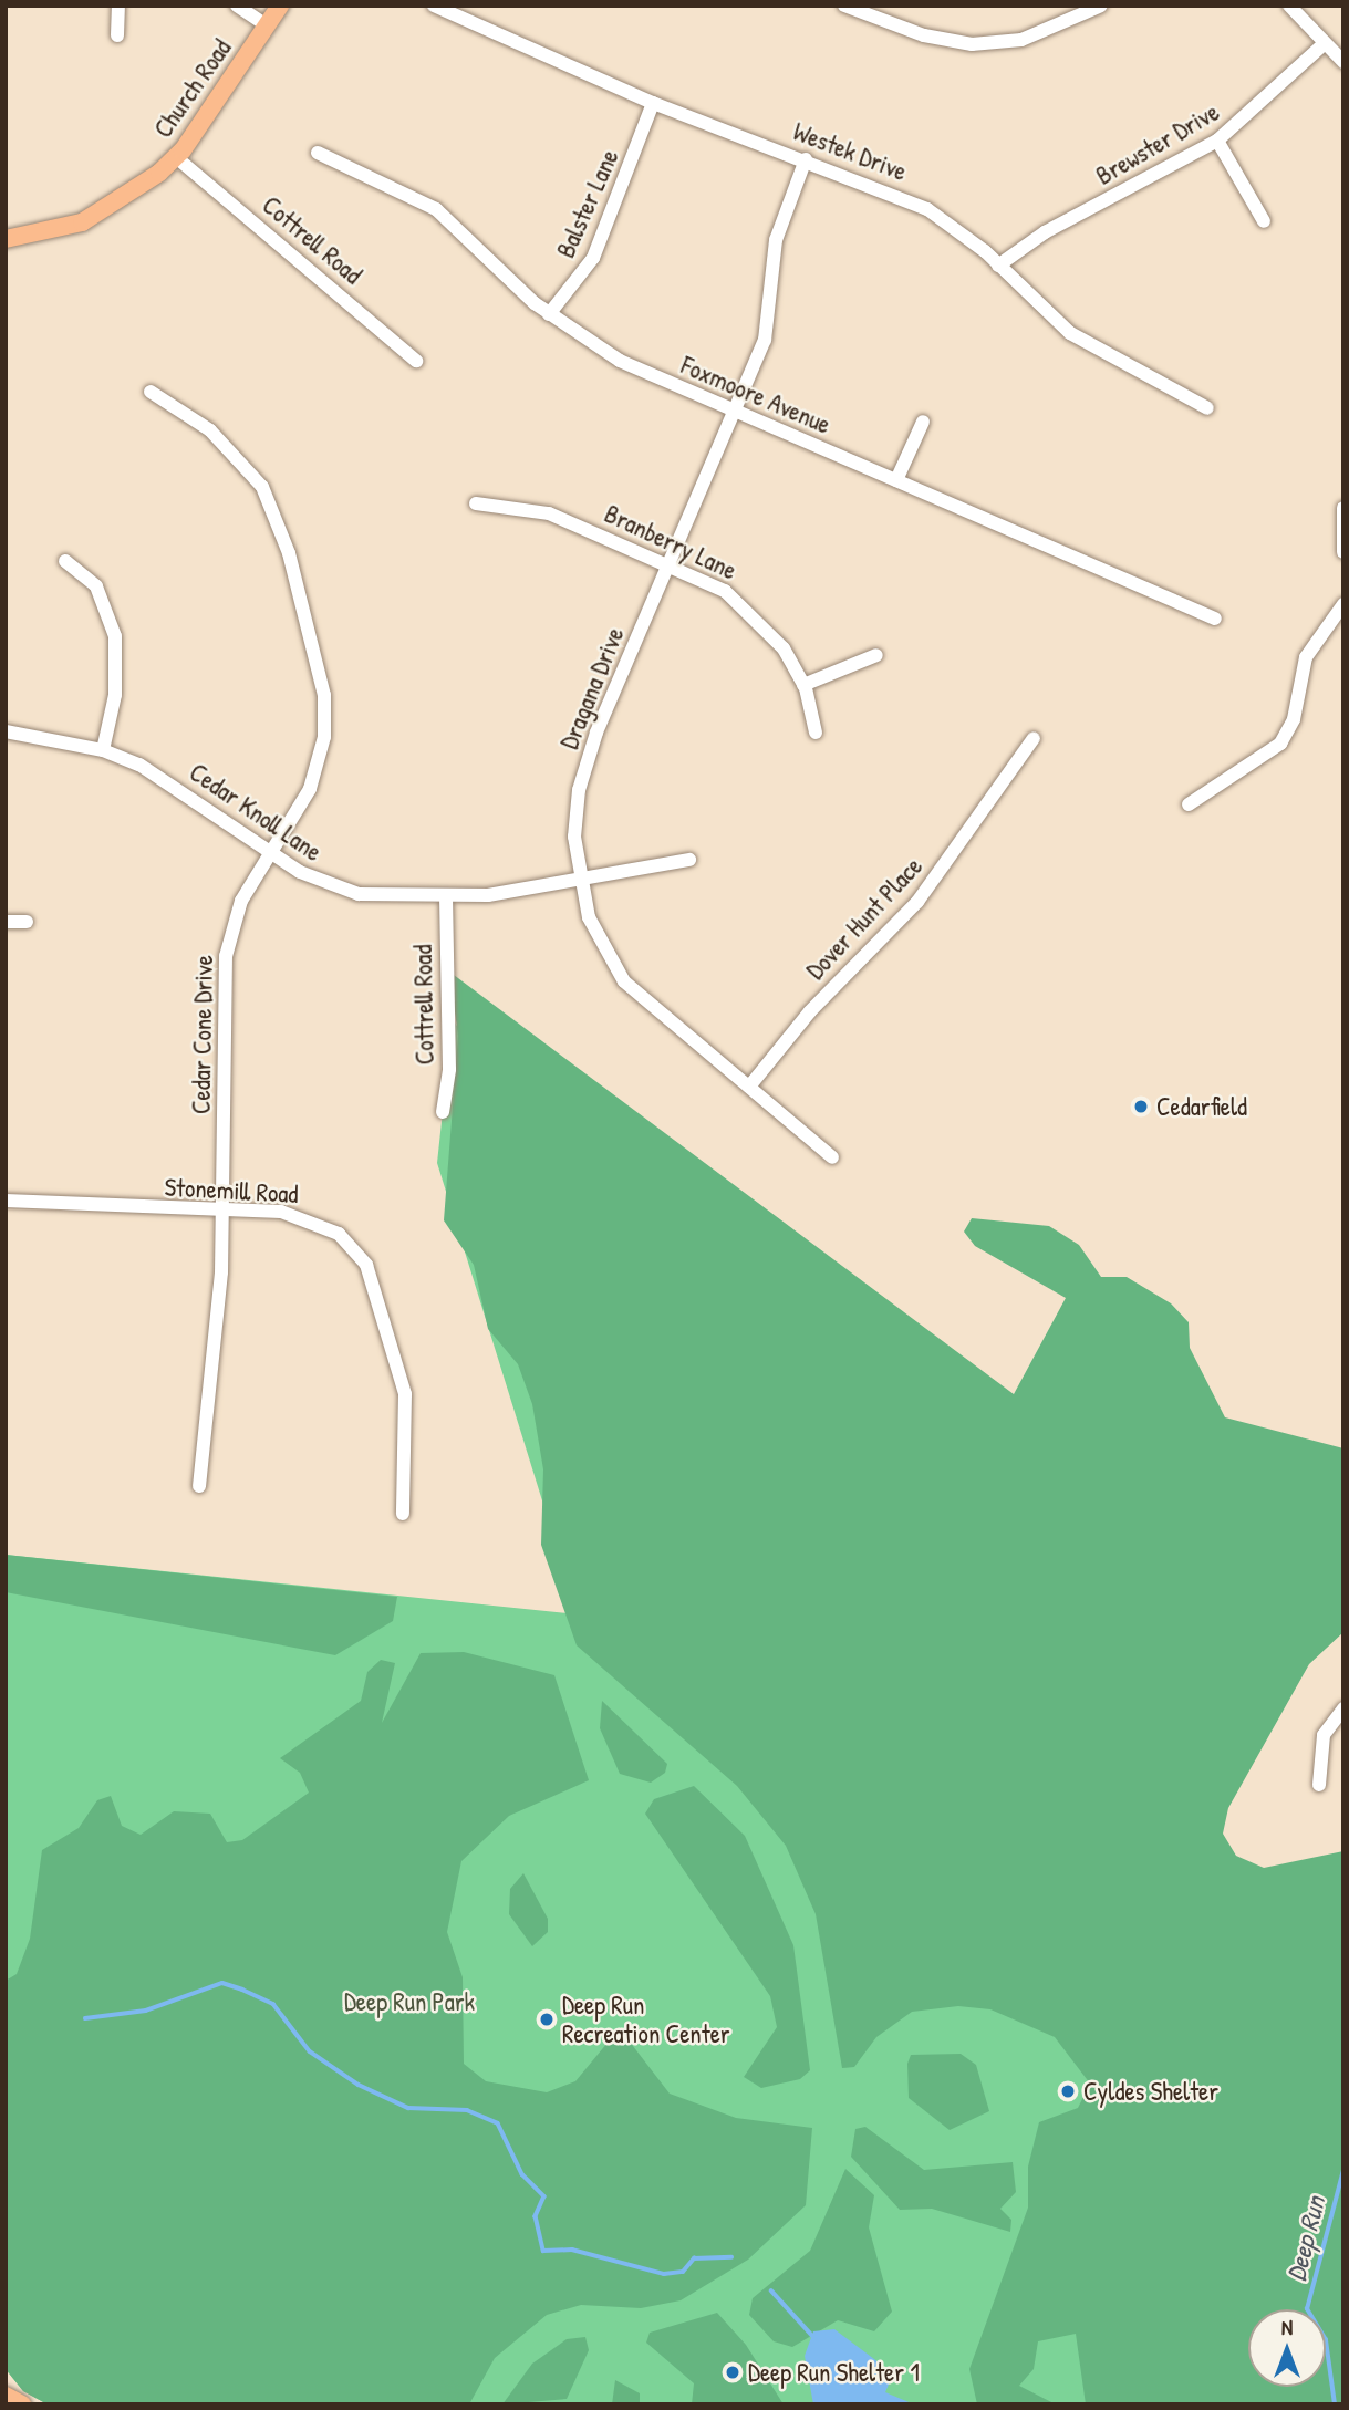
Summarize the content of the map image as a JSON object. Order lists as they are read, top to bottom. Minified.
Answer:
{"streets":{"main road":["Church Road"],"street":["Brewster Drive","Westek Drive","Balster Lane","Cottrell Road","Foxmoore Avenue","Branberry Lane","Dragana Drive","Cedar Knoll Lane","Dover Hunt Place","Cedar Cone Drive","Stonemill Road"]},"crossings":[["Church Road","Cottrell Road"],["Brewster Drive","Westek Drive"],["Westek Drive","Balster Lane"],["Westek Drive","Dragana Drive"],["Balster Lane","Foxmoore Avenue"],["Cottrell Road","Cedar Knoll Lane"],["Foxmoore Avenue","Dragana Drive"],["Branberry Lane","Dragana Drive"],["Dragana Drive","Cedar Knoll Lane"],["Dragana Drive","Dover Hunt Place"],["Cedar Knoll Lane","Cedar Cone Drive"],["Cedar Cone Drive","Stonemill Road"]],"water":["Deep Run"],"parks":["Deep Run Park"],"places":["Cedarfield","Deep Run Recreation Center","Cyldes Shelter","Deep Run Shelter 1"],"north":"top"}
